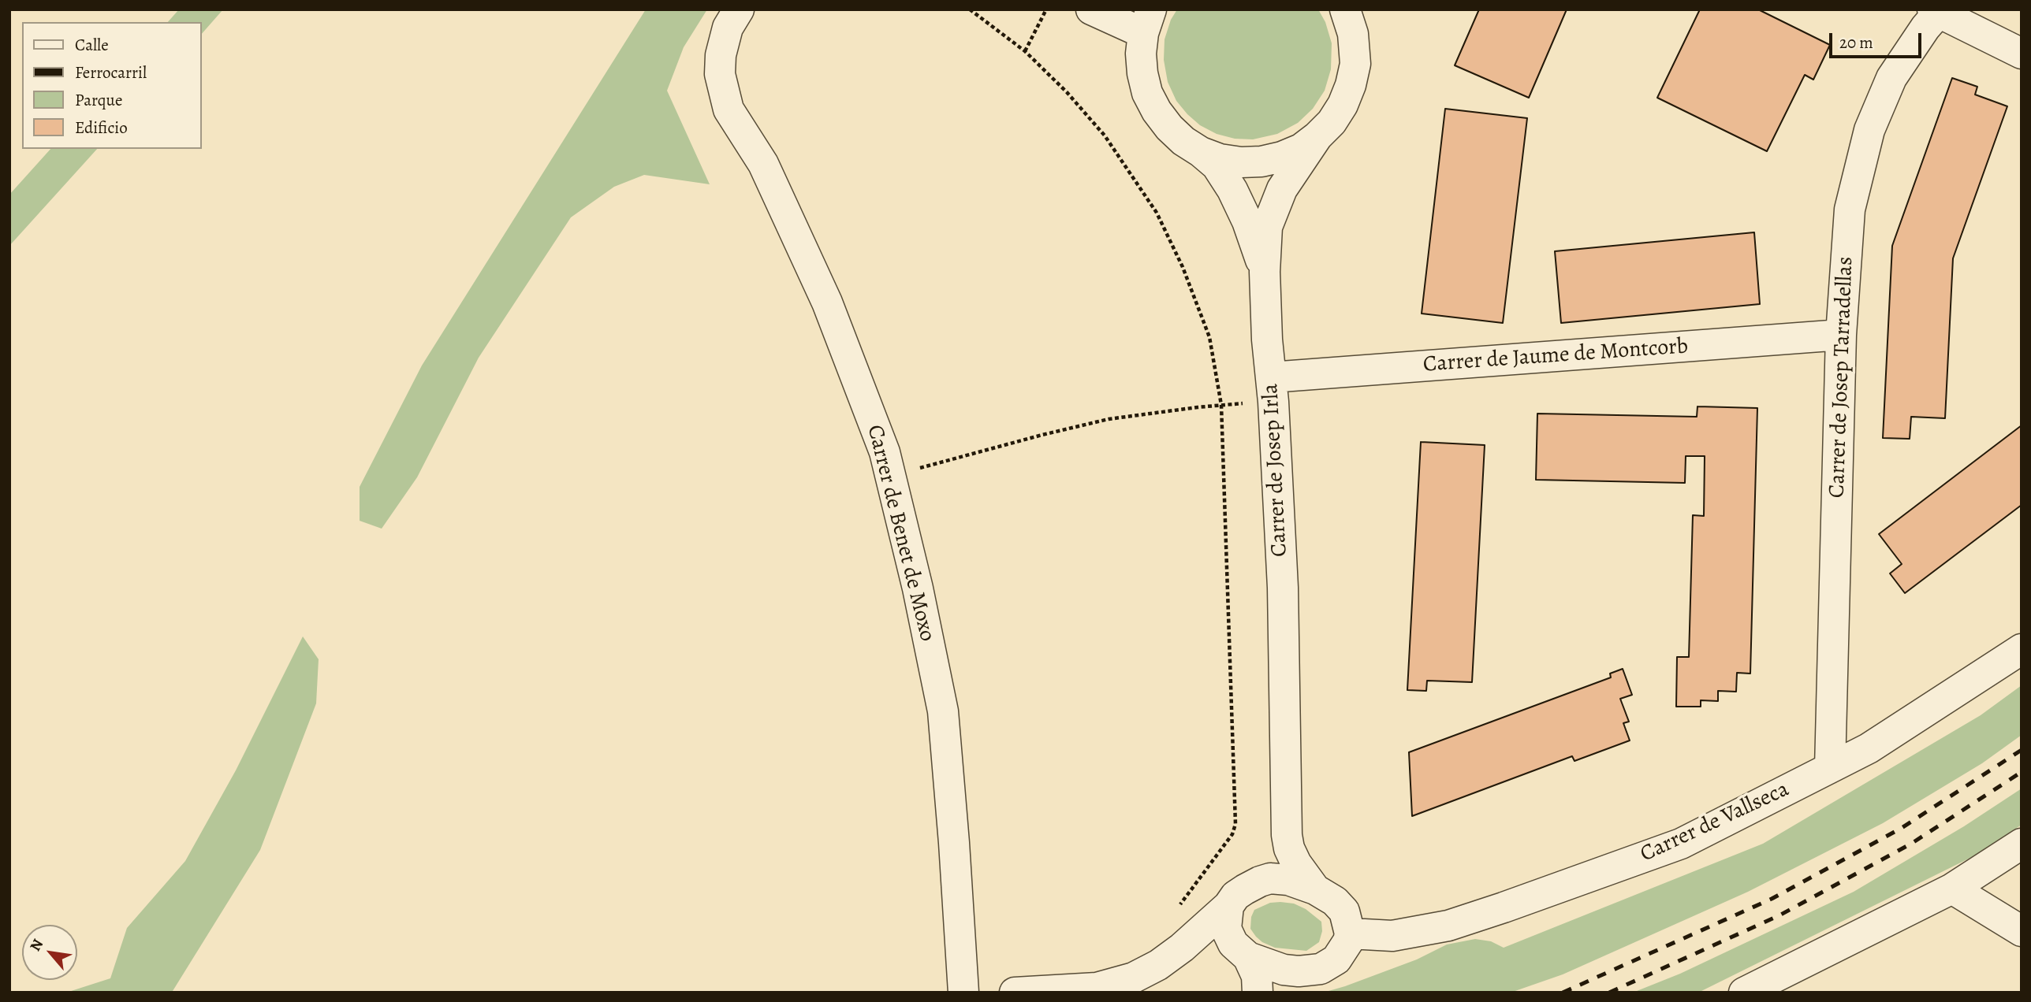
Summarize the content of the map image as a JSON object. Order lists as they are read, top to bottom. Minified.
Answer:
{"streets":{"street":["Carrer de Jaume de Montcorb","Carrer de Josep Tarradellas","Carrer de Josep Irla","Carrer de Benet de Moxo","Carrer de Vallseca"]},"crossings":[["Carrer de Jaume de Montcorb","Carrer de Josep Tarradellas"],["Carrer de Jaume de Montcorb","Carrer de Josep Irla"],["Carrer de Josep Tarradellas","Carrer de Vallseca"]],"legend":["Calle","Ferrocarril","Parque","Edificio"],"scale_bar":"20 m","north":"top left"}
